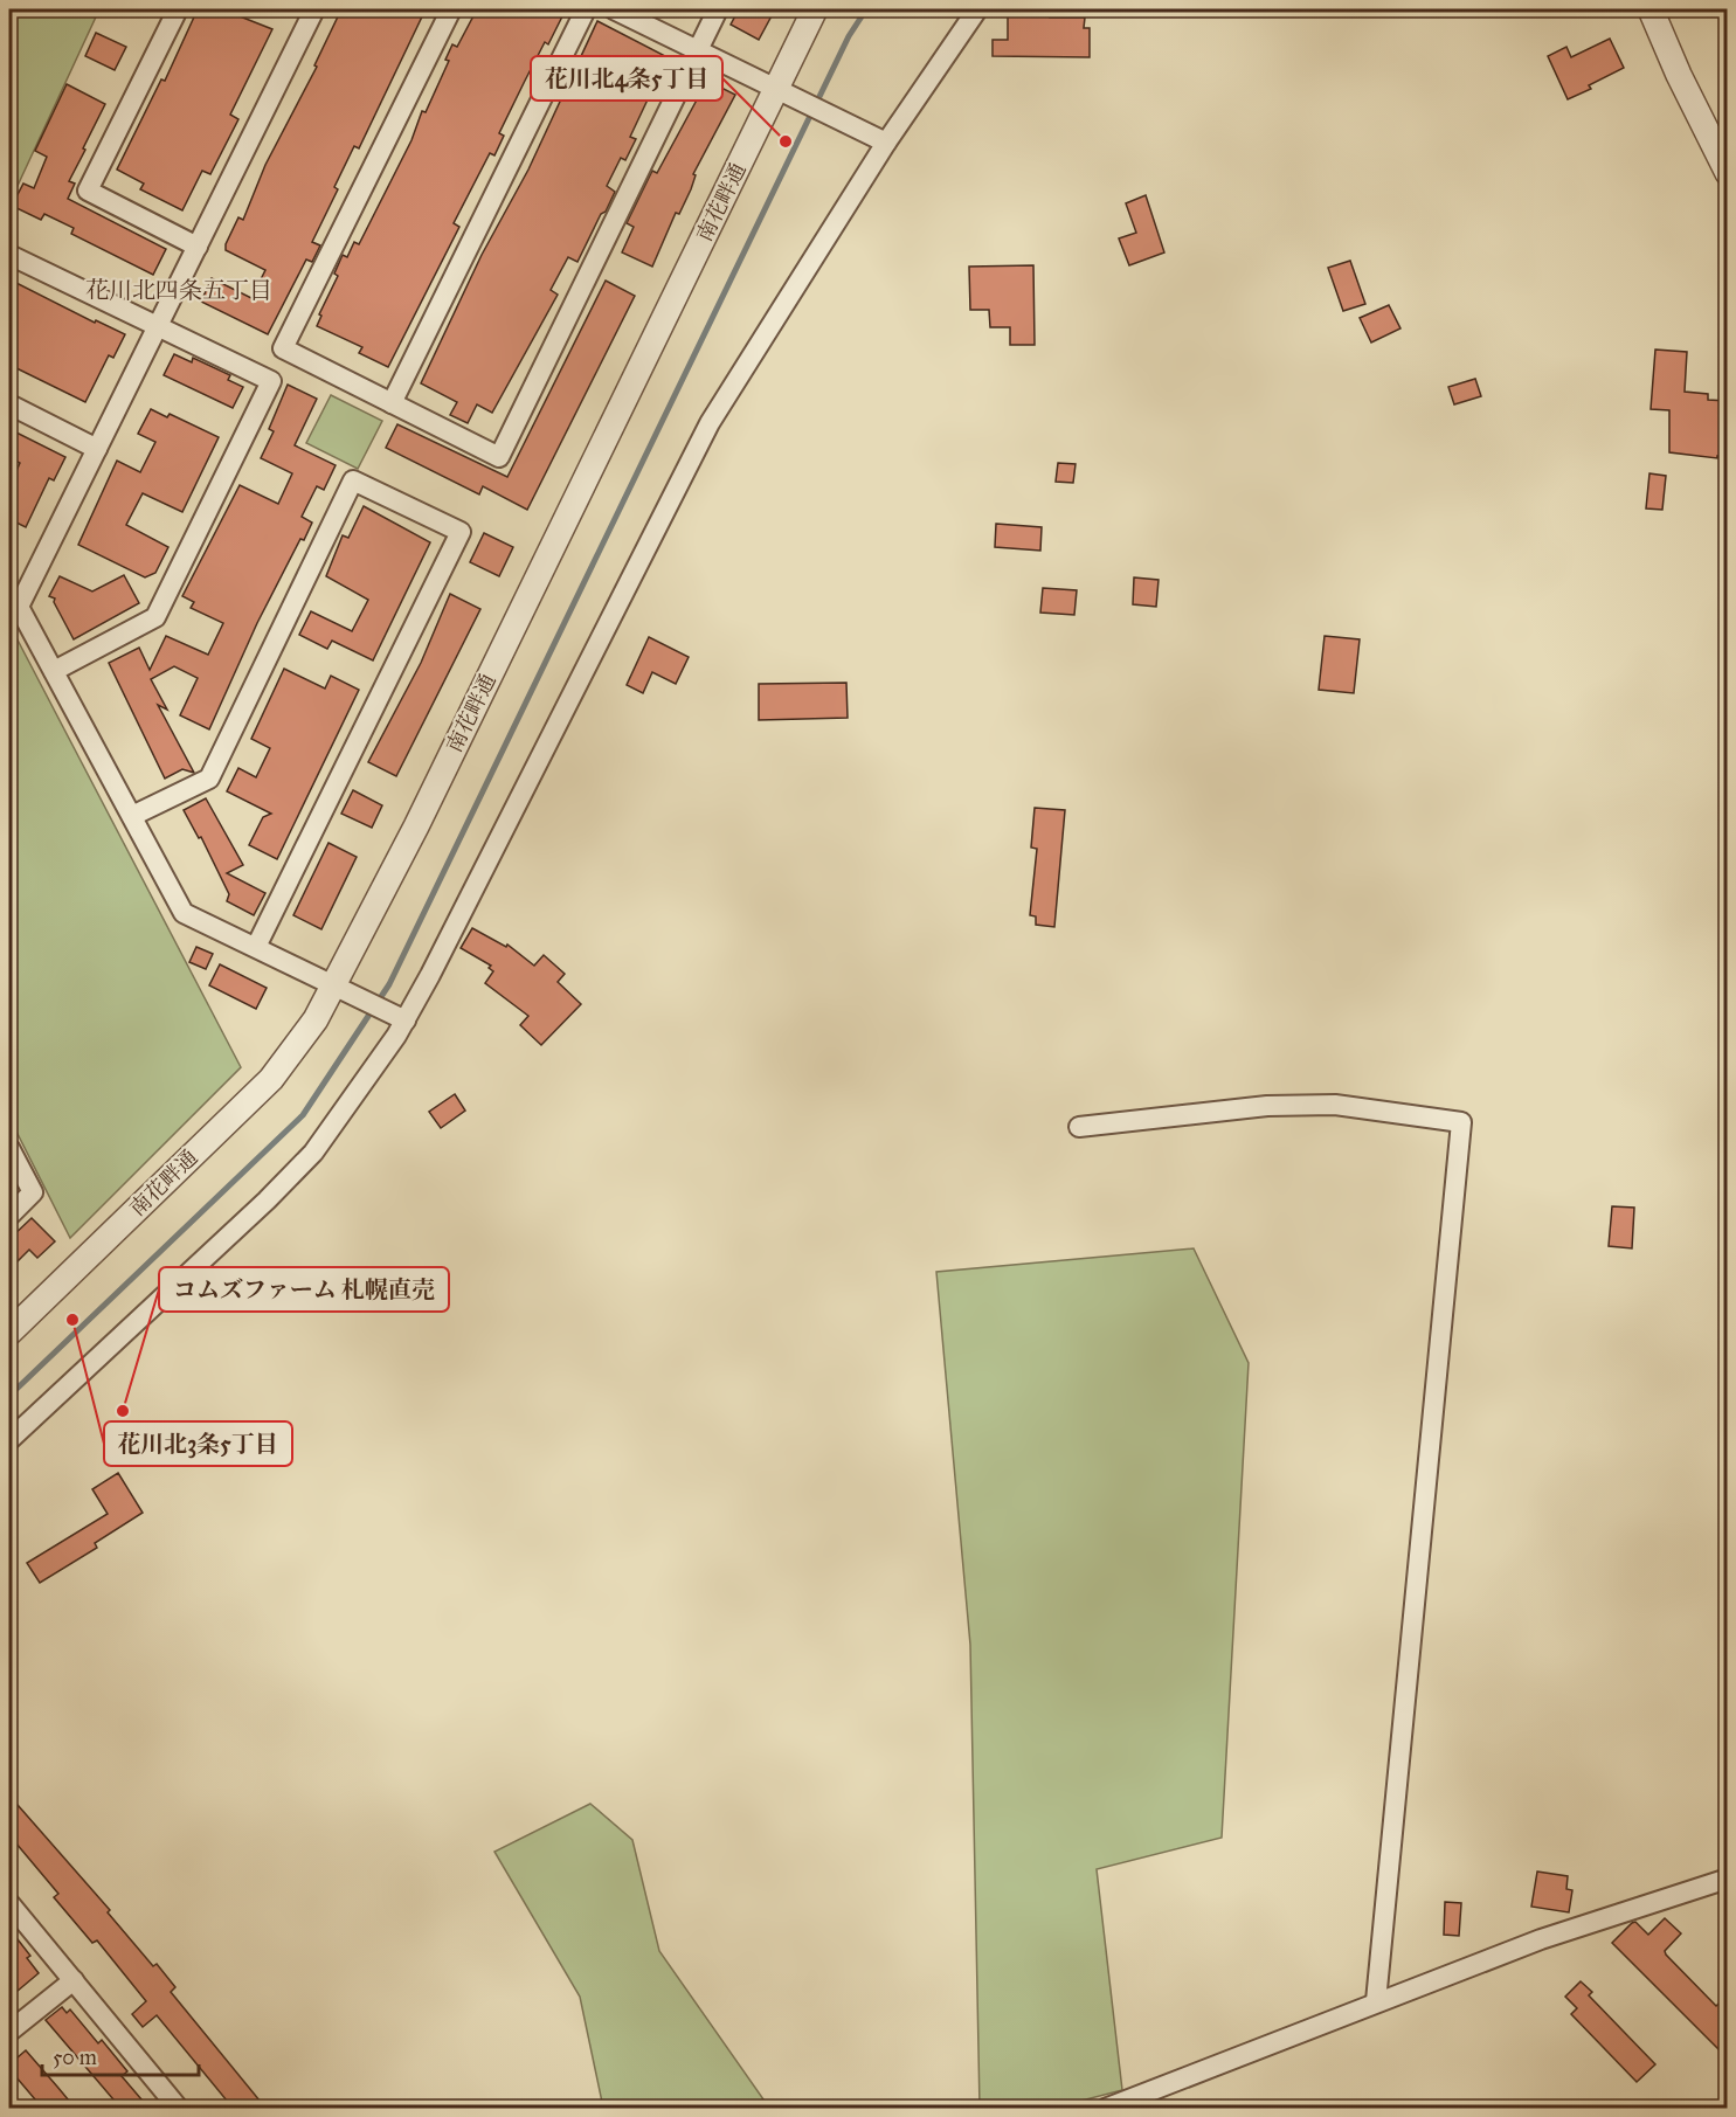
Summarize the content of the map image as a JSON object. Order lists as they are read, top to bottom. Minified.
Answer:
{"streets":{"street":["南花畔通"]},"districts":["花川北四条五丁目"],"places":["花川北4条5丁目","花川北3条5丁目","コムズファーム 札幌直売"],"scale_bar":"50 m"}
